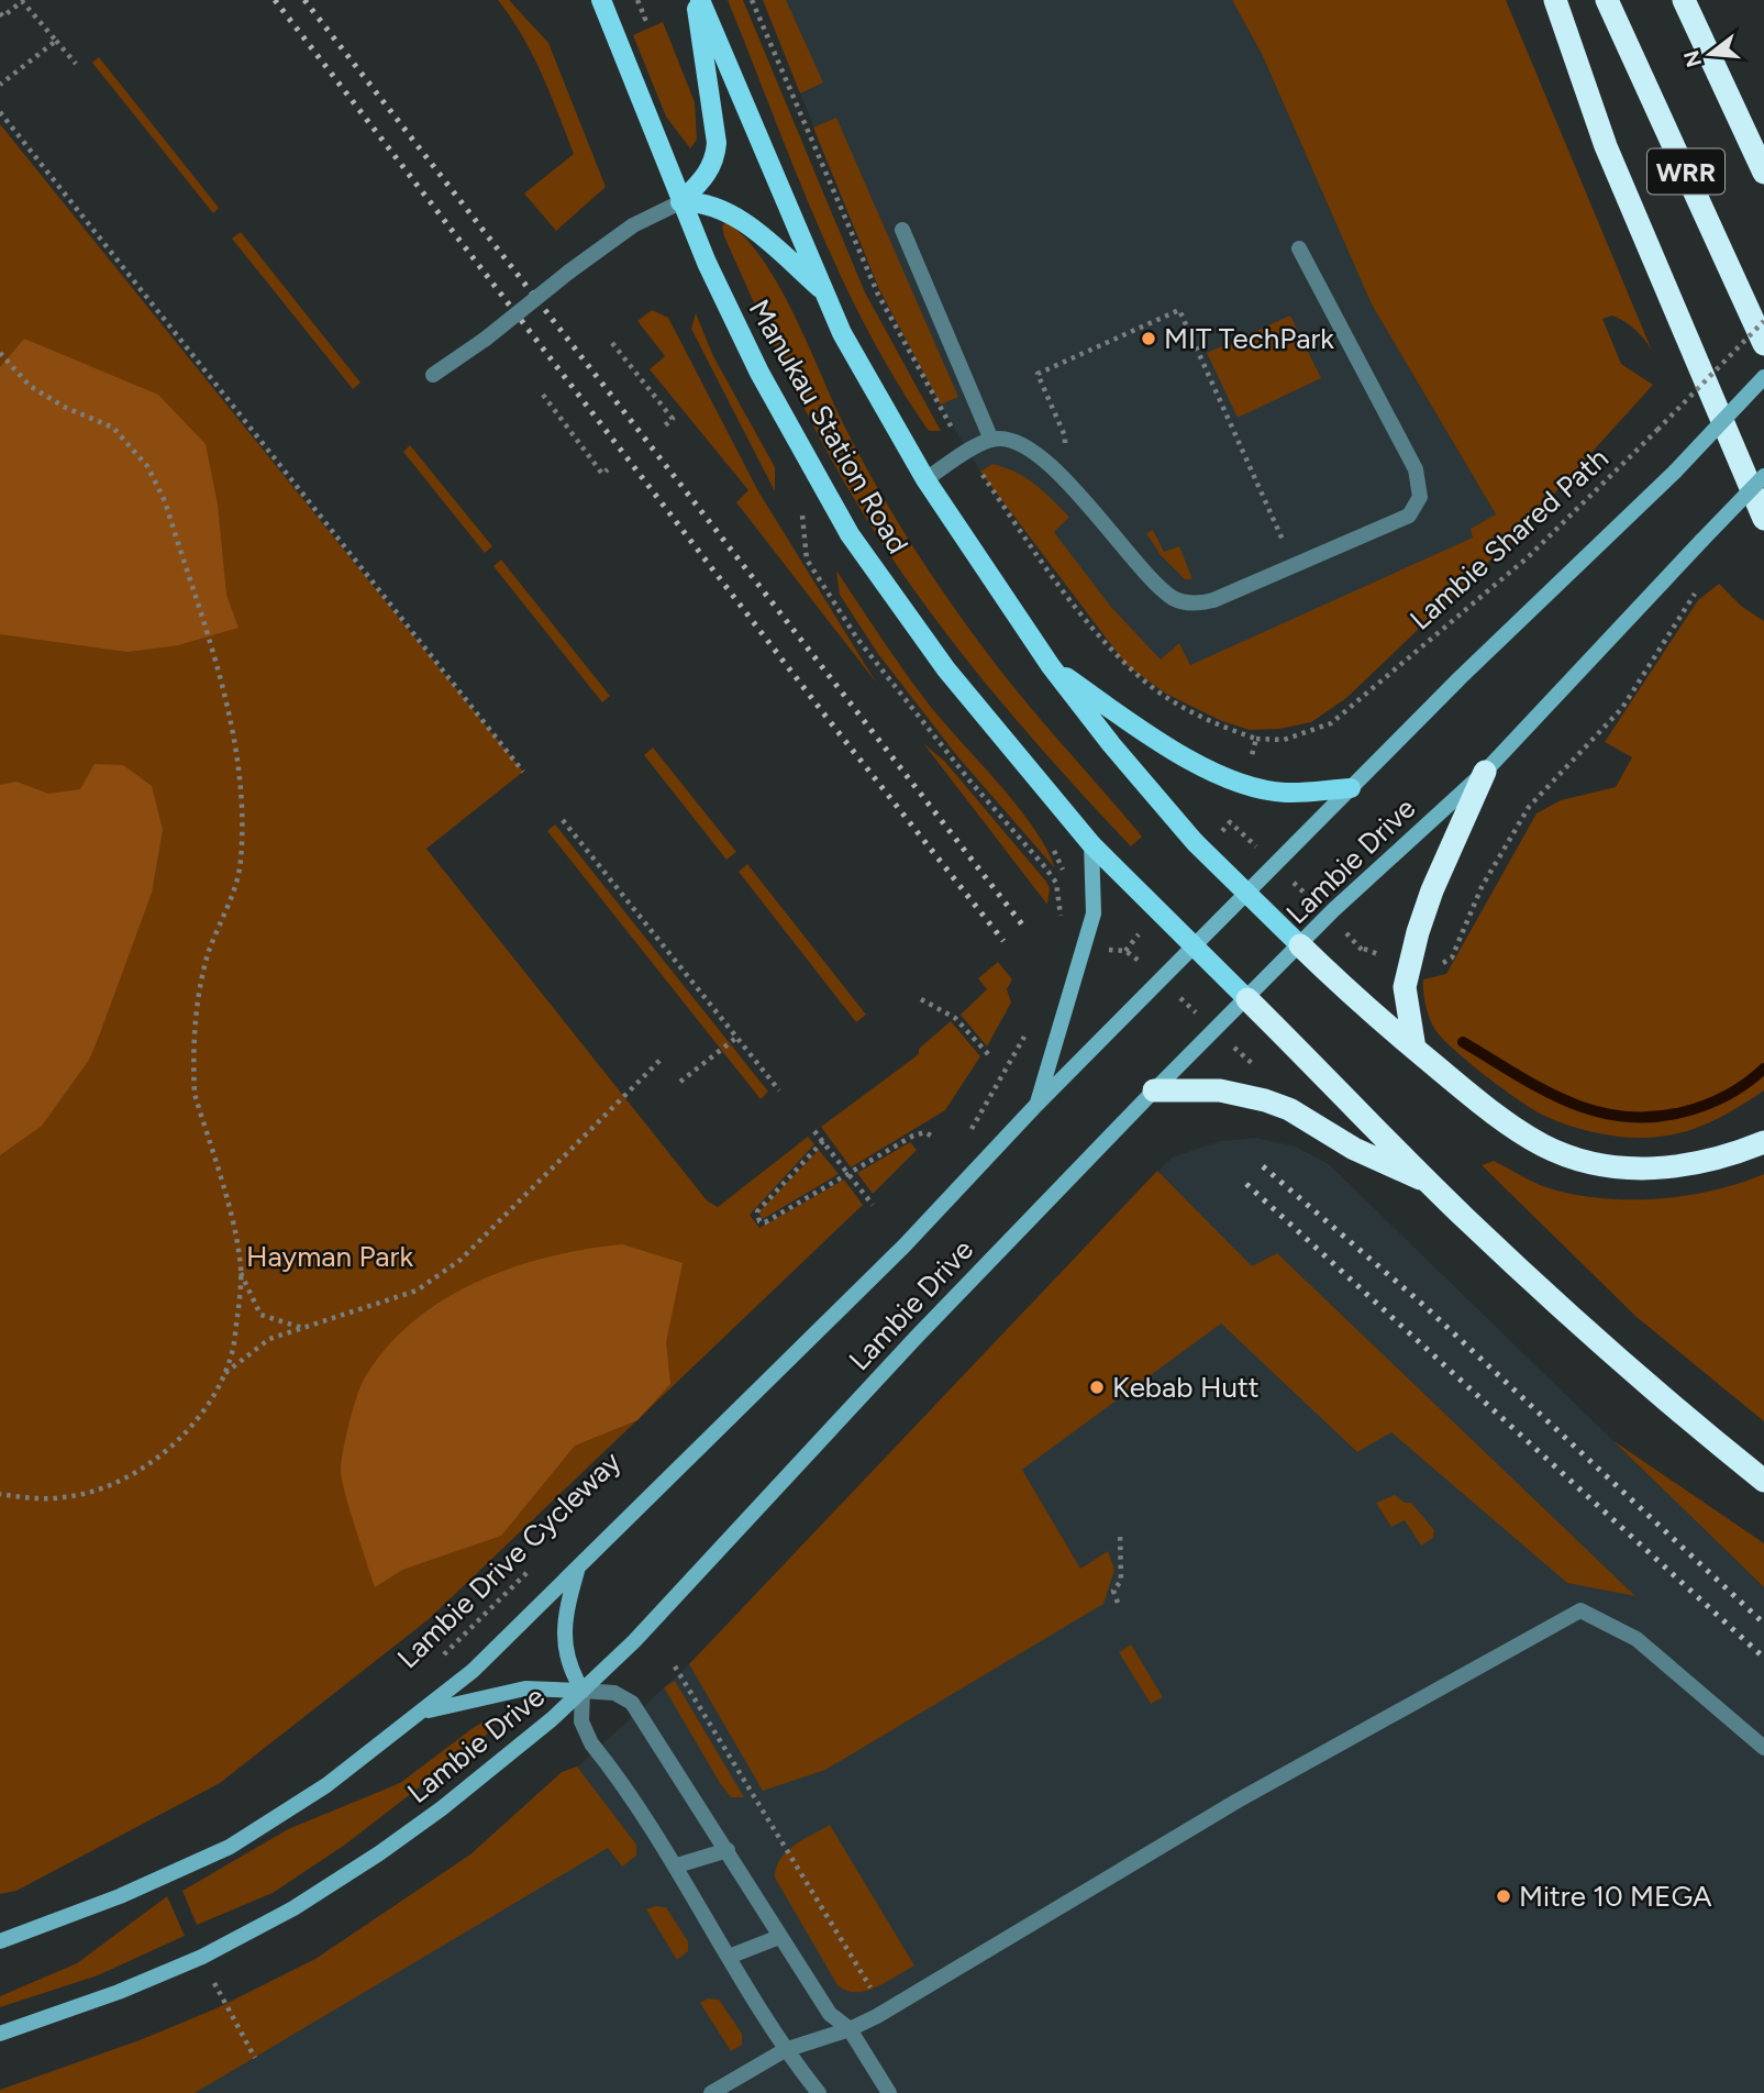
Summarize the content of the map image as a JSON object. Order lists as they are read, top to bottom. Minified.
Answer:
{"streets":{"highway":["WRR"],"main road":["Manukau Station Road","Lambie Drive"],"path":["Lambie Shared Path","Lambie Drive Cycleway"]},"crossings":[["Manukau Station Road","Lambie Drive"]],"parks":["Hayman Park"],"places":["MIT TechPark","Kebab Hutt","Mitre 10 MEGA"],"north":"left"}
